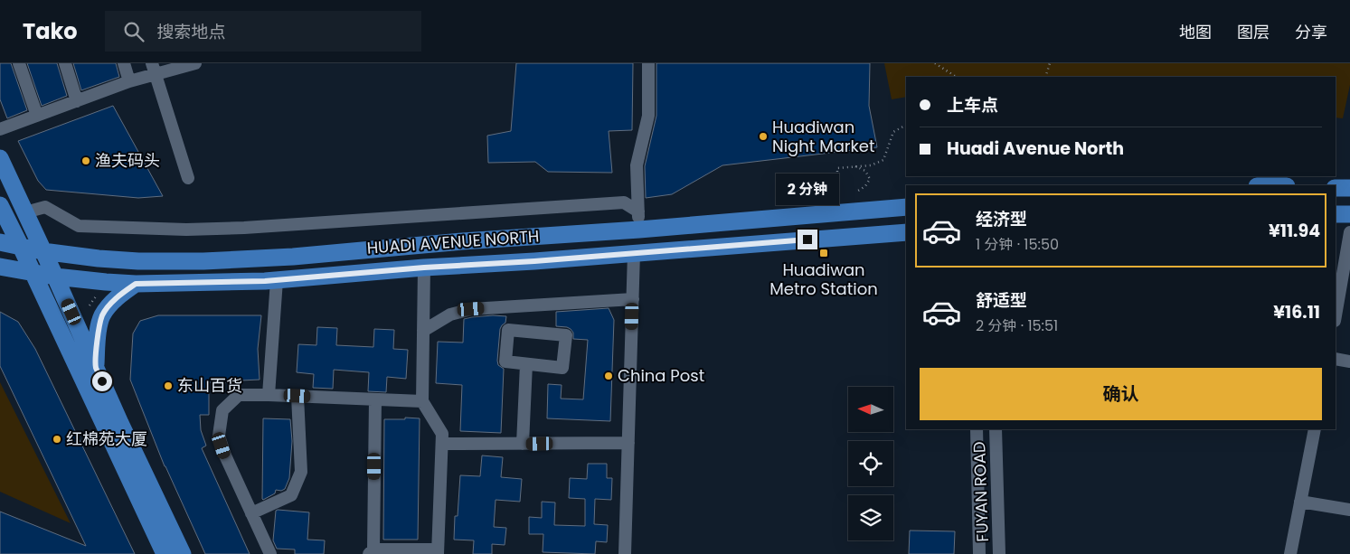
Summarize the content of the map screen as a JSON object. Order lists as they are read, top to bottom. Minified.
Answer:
{"streets":{"main road":["HUADI AVENUE NORTH"],"street":["FUYAN ROAD"]},"places":{"other":["Huadiwan Night Market","渔夫码头","China Post","东山百货","红棉苑大厦"],"transit":["Huadiwan Metro Station"]},"north":"left","page":{"header":"Tako","search":"搜索地点","nav":["地图","图层","分享"],"banner":["上车点","Huadi Avenue North"],"bubble":"2 分钟","list":[{"name":"经济型","note":"1 分钟 · 15:50","value":"¥11.94"},{"name":"舒适型","note":"2 分钟 · 15:51","value":"¥16.11"}],"buttons":"确认"}}
